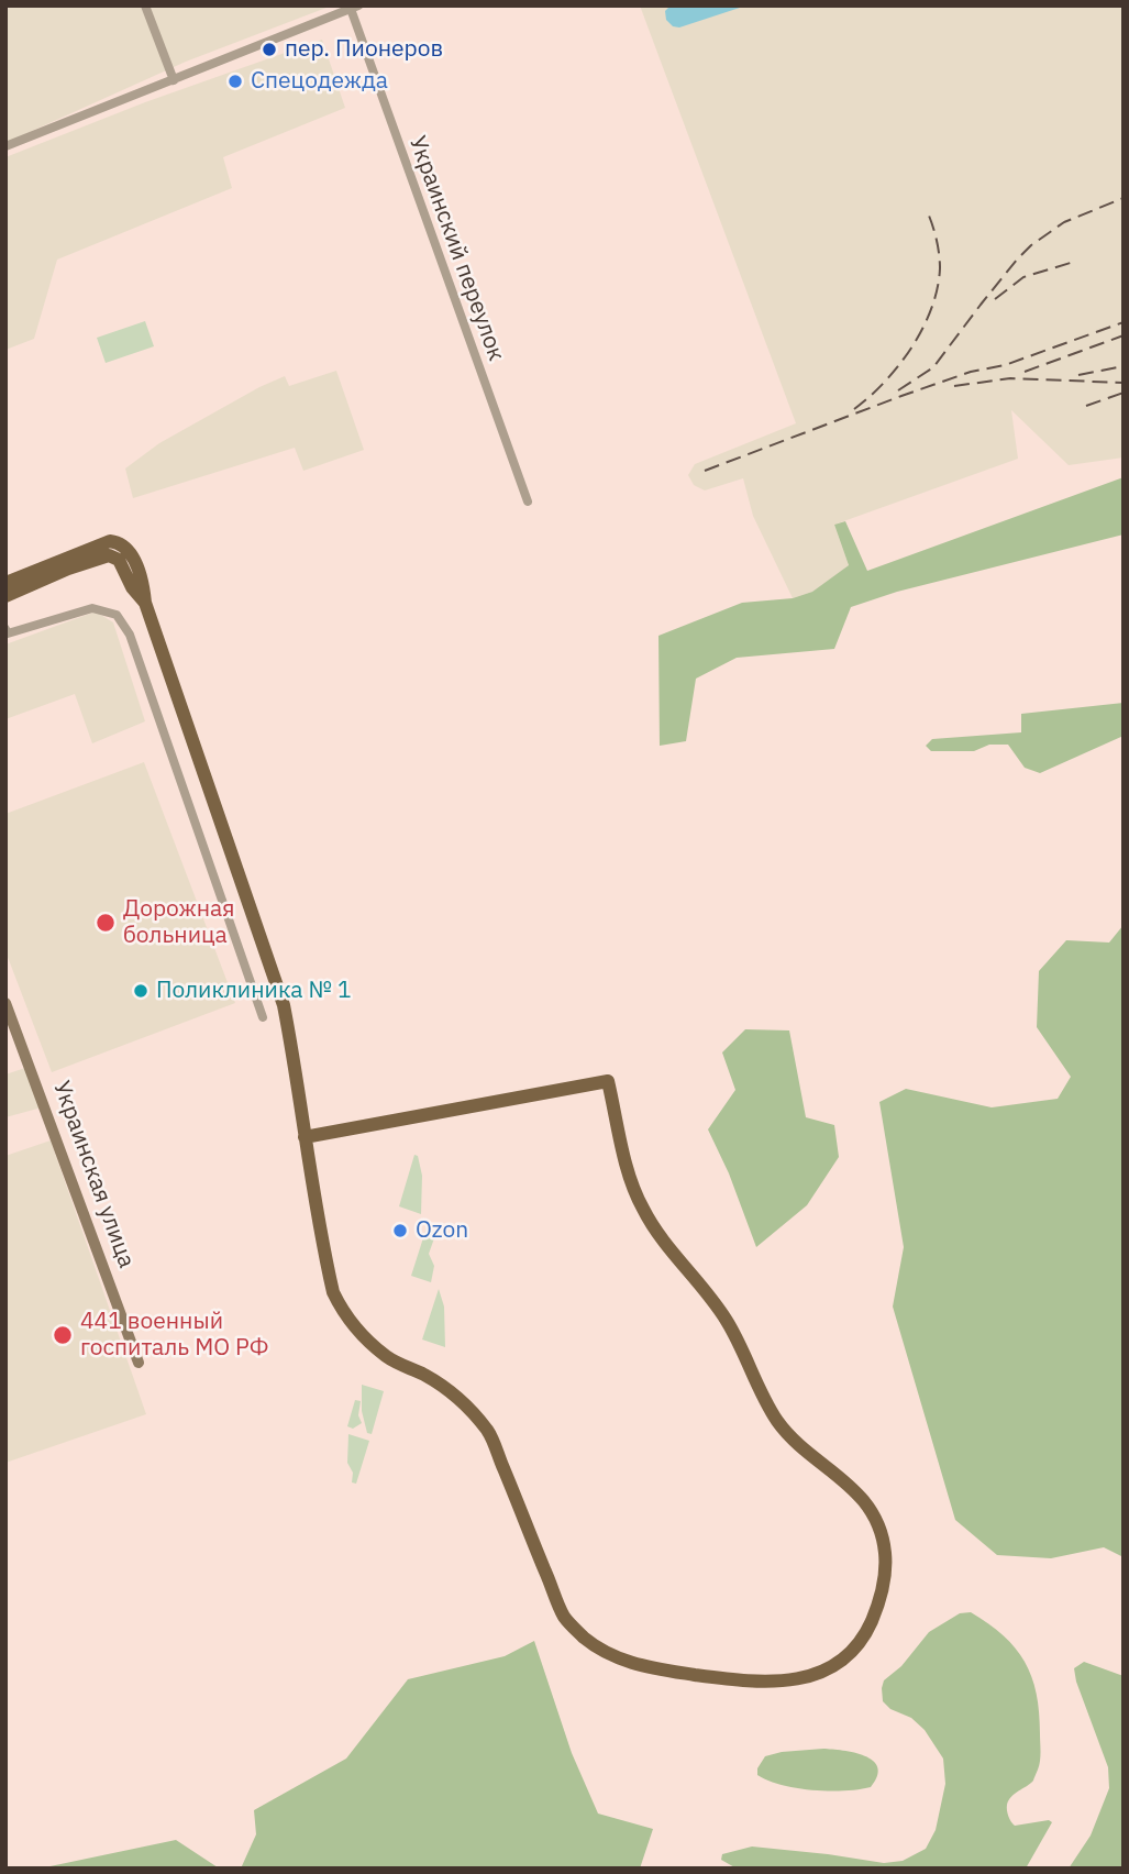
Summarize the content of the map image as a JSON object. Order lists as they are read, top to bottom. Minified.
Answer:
{"streets":{"street":["Украинский переулок","Украинская улица"]},"places":["пер. Пионеров","Спецодежда","Дорожная больница","Поликлиника № 1","Ozon","441 военный госпиталь МО РФ"]}
